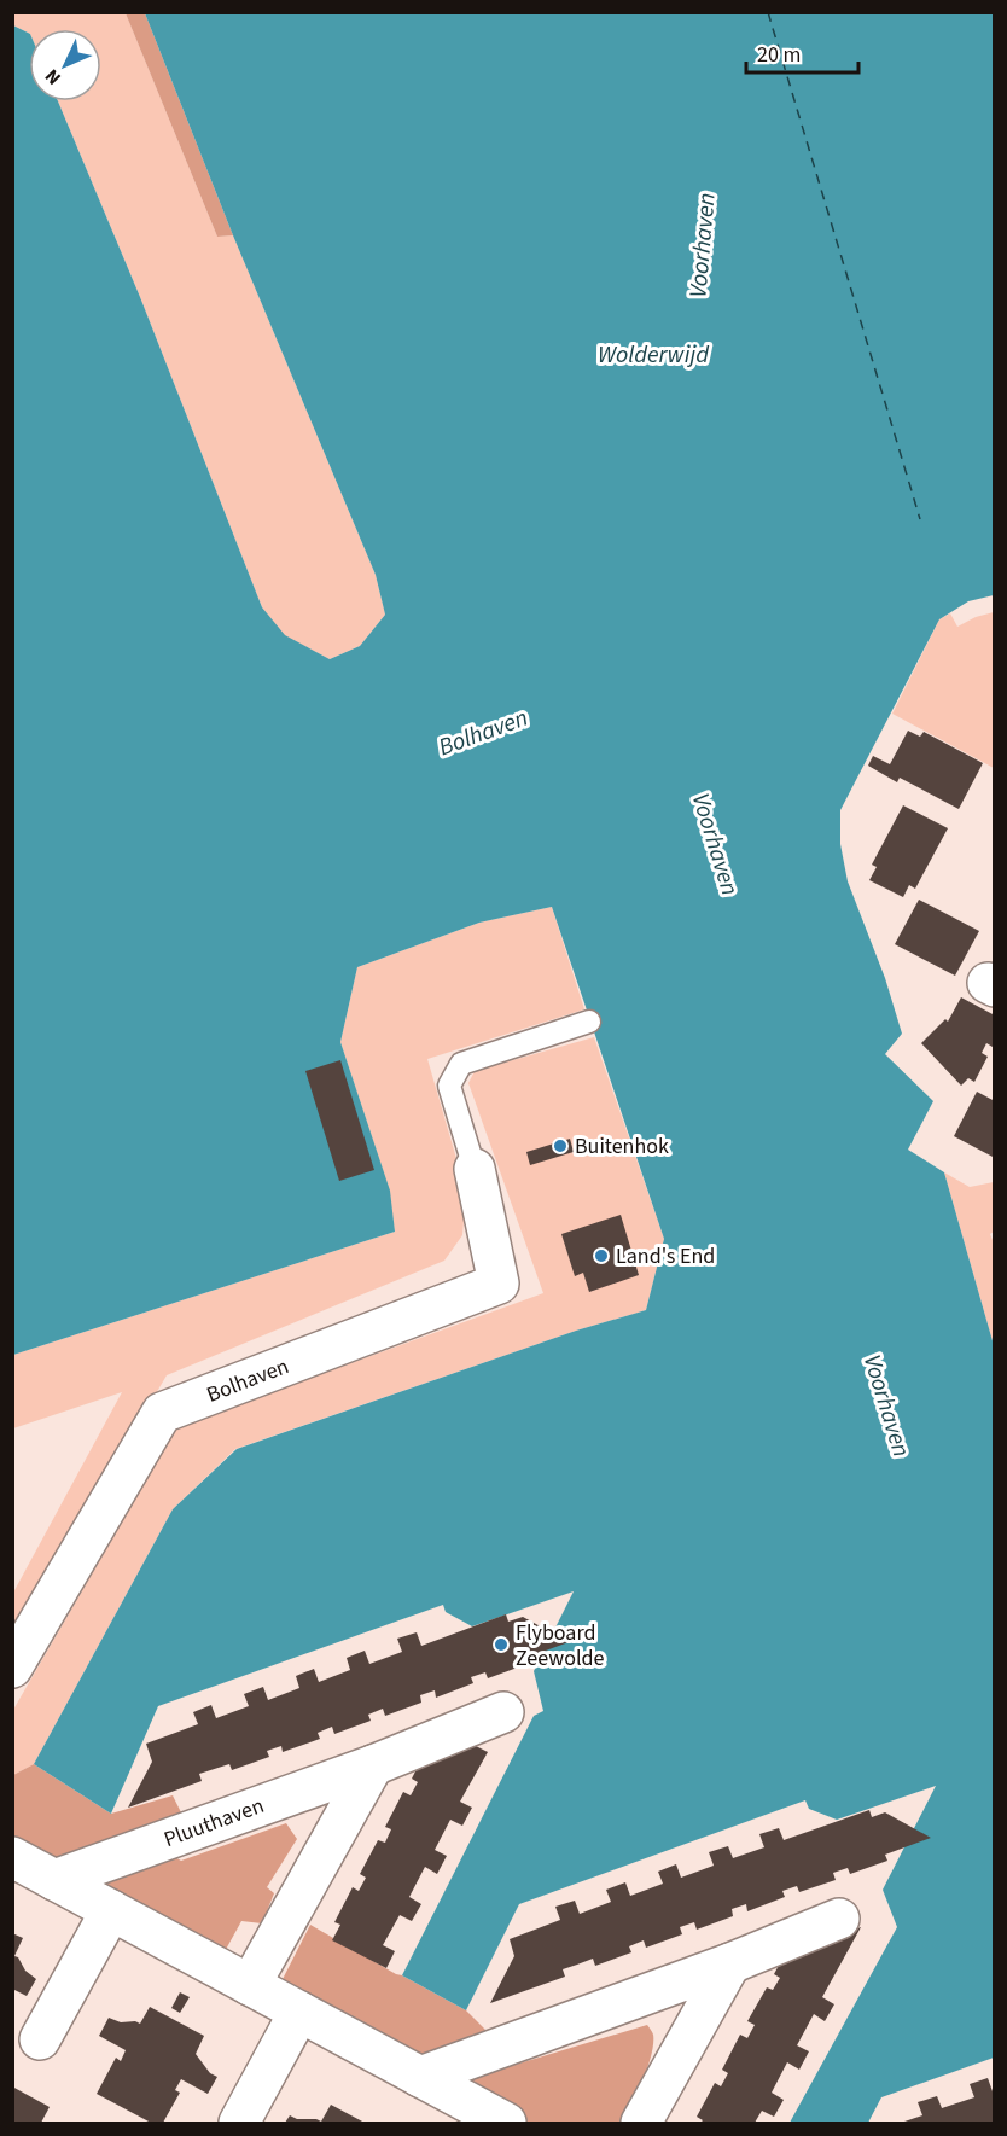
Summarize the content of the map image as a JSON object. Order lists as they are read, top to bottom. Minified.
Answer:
{"streets":{"street":["Bolhaven","Pluuthaven"]},"water":["Voorhaven","Wolderwijd","Bolhaven"],"places":["Buitenhok","Land's End","Flyboard Zeewolde"],"scale_bar":"20 m","north":"bottom left"}
